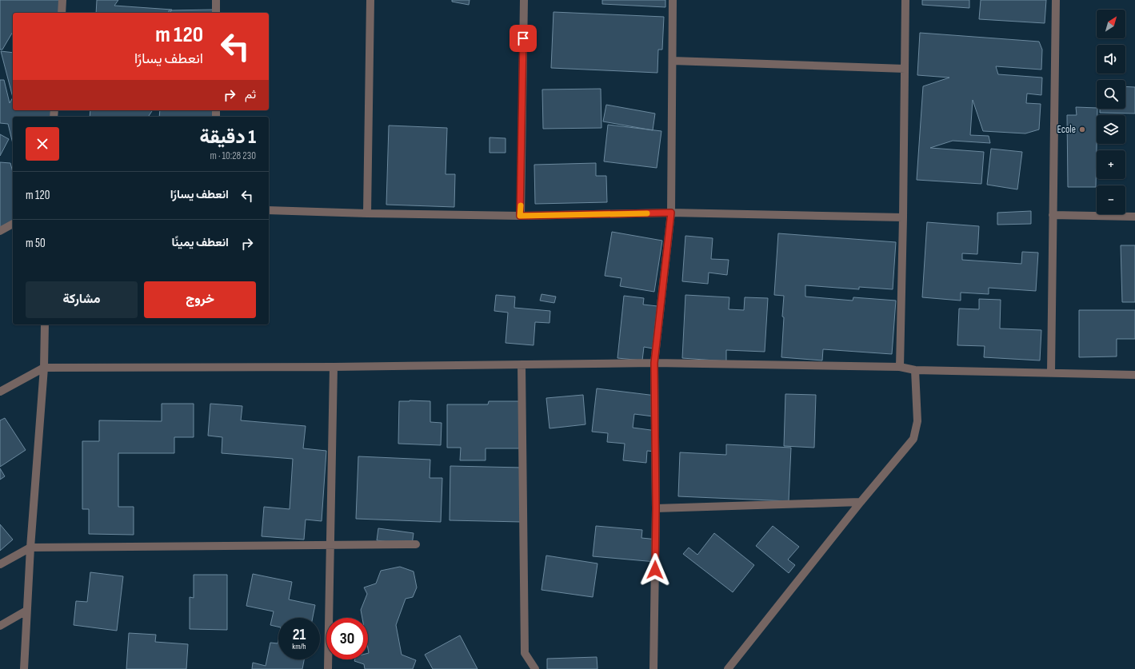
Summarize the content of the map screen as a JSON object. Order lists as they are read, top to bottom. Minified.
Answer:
{"places":["Ecole"],"north":"top right","page":{"map_buttons":["+","−"],"turn":["120 m","انعطف يسارًا"],"then":"ثم","heading":["1 دقيقة","230 m · 10:28"],"list":[{"name":"انعطف يسارًا","value":"120 m"},{"name":"انعطف يمينًا","value":"50 m"}],"buttons":["خروج","مشاركة"],"speed":"21 km/h","limit":"30"}}
